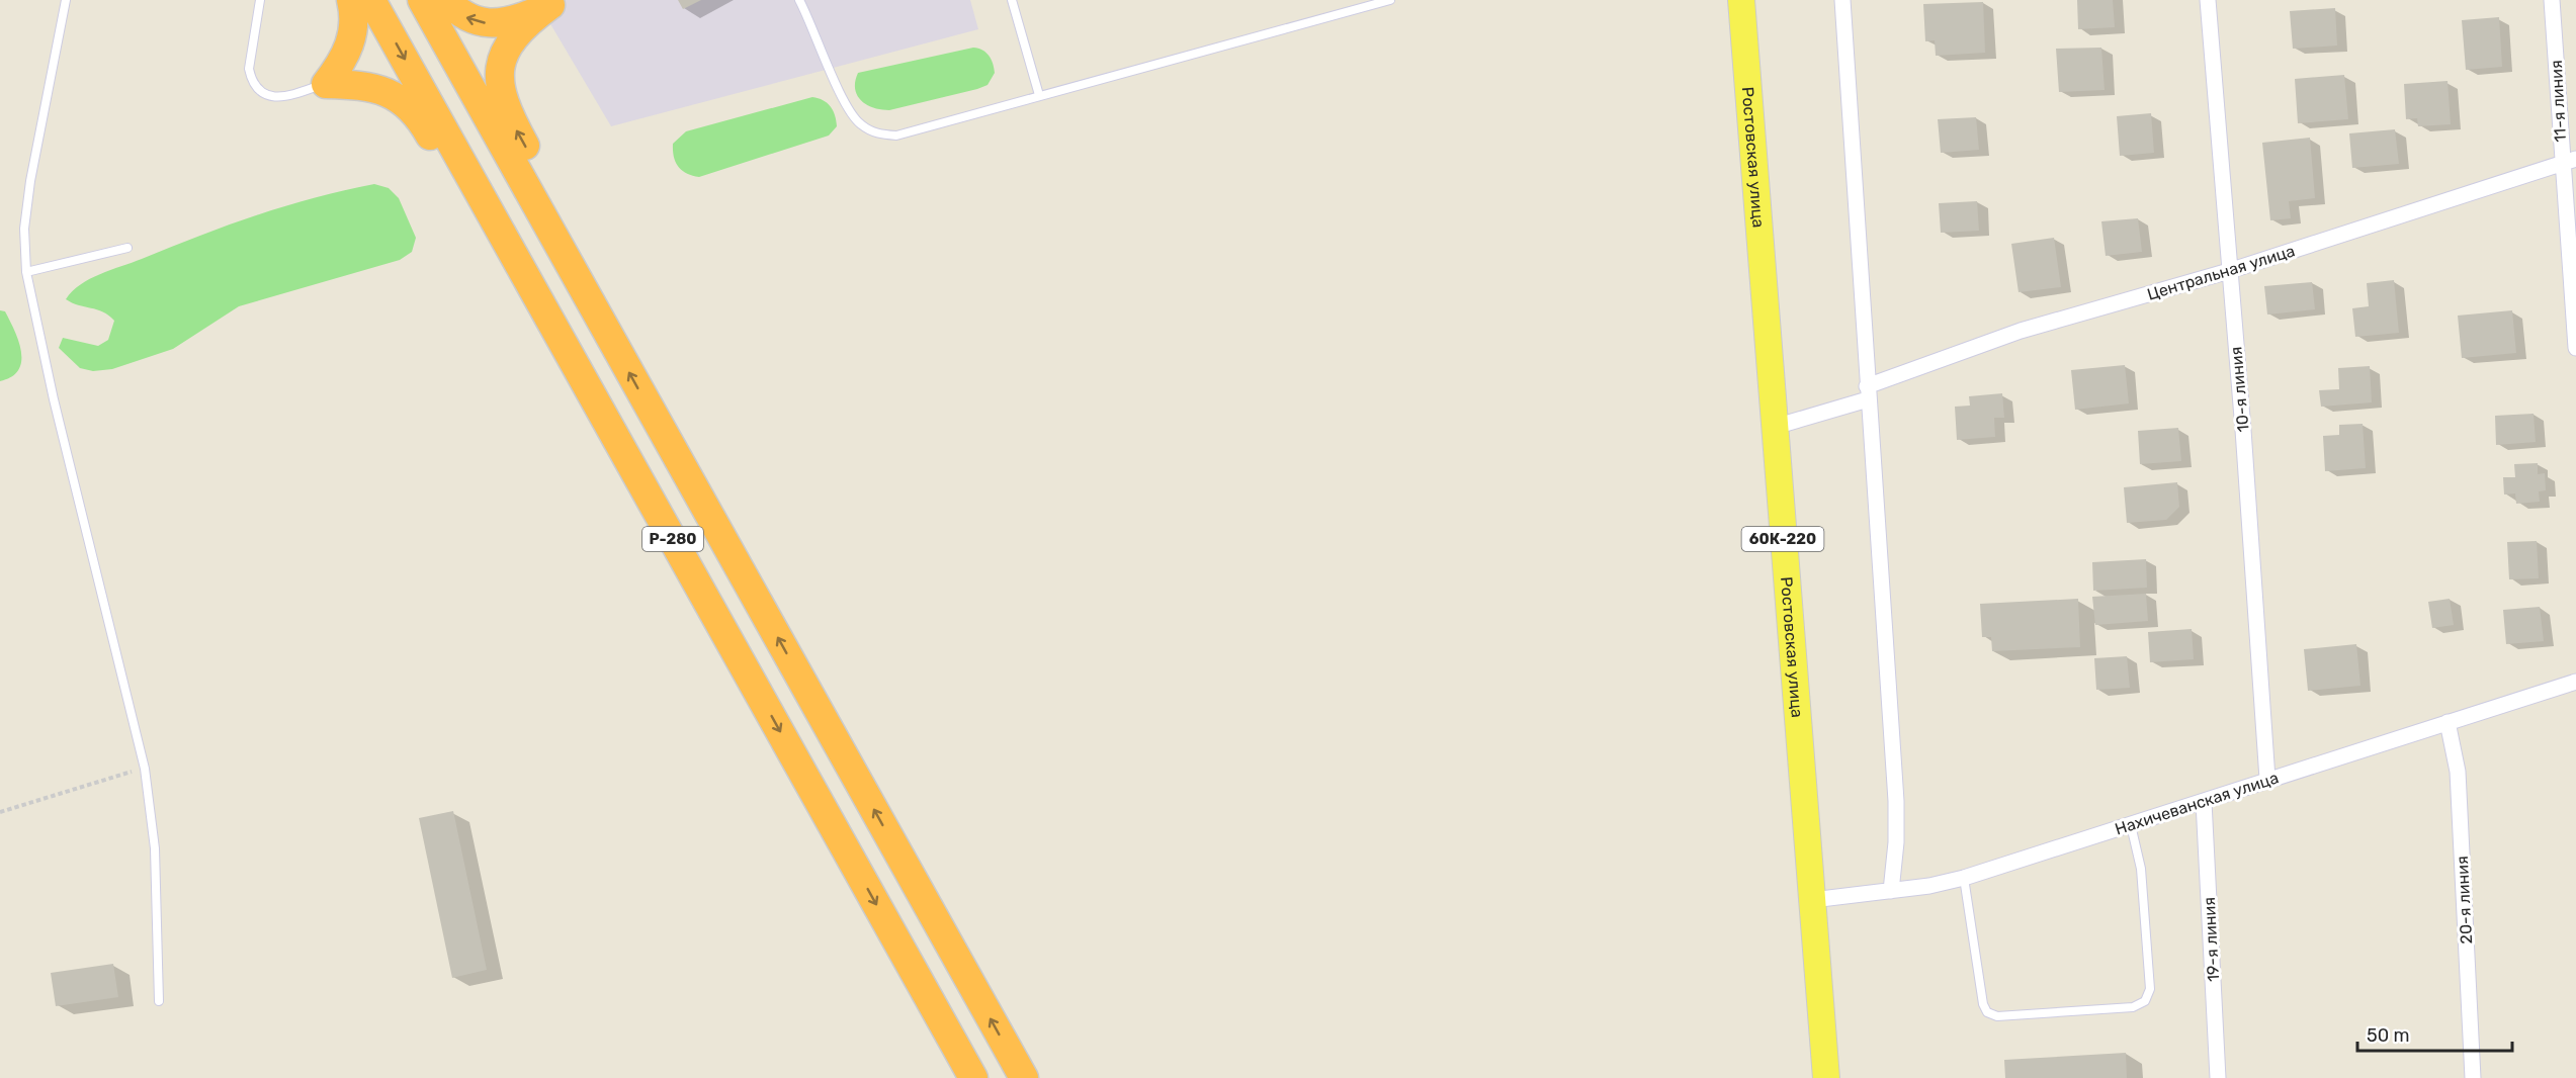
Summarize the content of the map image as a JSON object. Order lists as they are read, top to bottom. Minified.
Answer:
{"streets":{"highway":["Р-280"],"main road":["Ростовская улица","60К-220"],"street":["11-я линия","Центральная улица","10-я линия","Нахичеванская улица","20-я линия","19-я линия"]},"crossings":[["11-я линия","Центральная улица"],["Ростовская улица","Центральная улица"],["Ростовская улица","Нахичеванская улица"],["Центральная улица","10-я линия"],["10-я линия","Нахичеванская улица"],["Нахичеванская улица","20-я линия"],["Нахичеванская улица","19-я линия"]],"scale_bar":"50 m"}
